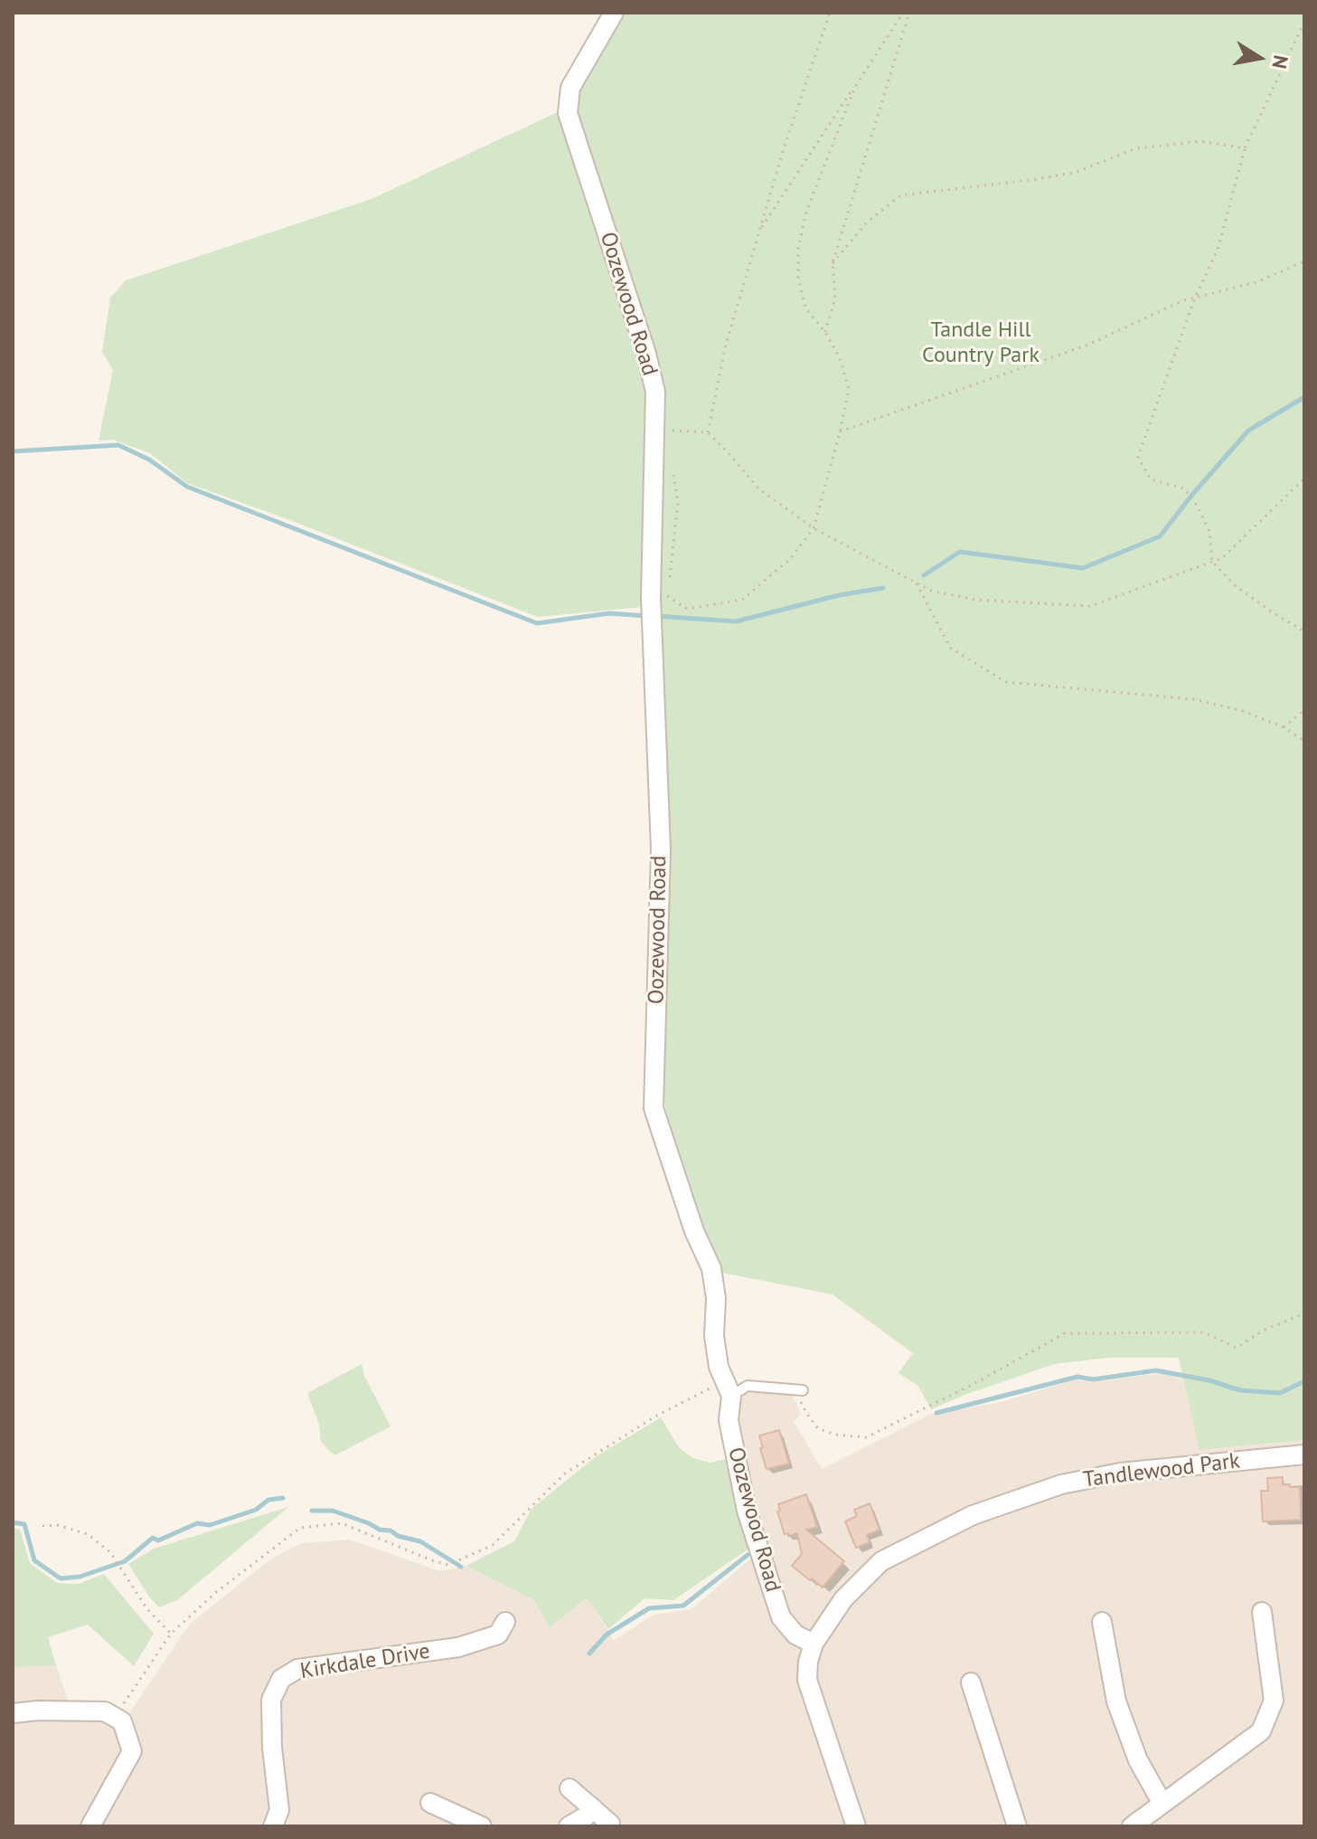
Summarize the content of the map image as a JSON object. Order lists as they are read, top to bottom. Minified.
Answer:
{"streets":{"street":["Oozewood Road","Tandlewood Park","Kirkdale Drive"]},"crossings":[["Oozewood Road","Tandlewood Park"]],"parks":["Tandle Hill Country Park"],"north":"right"}
